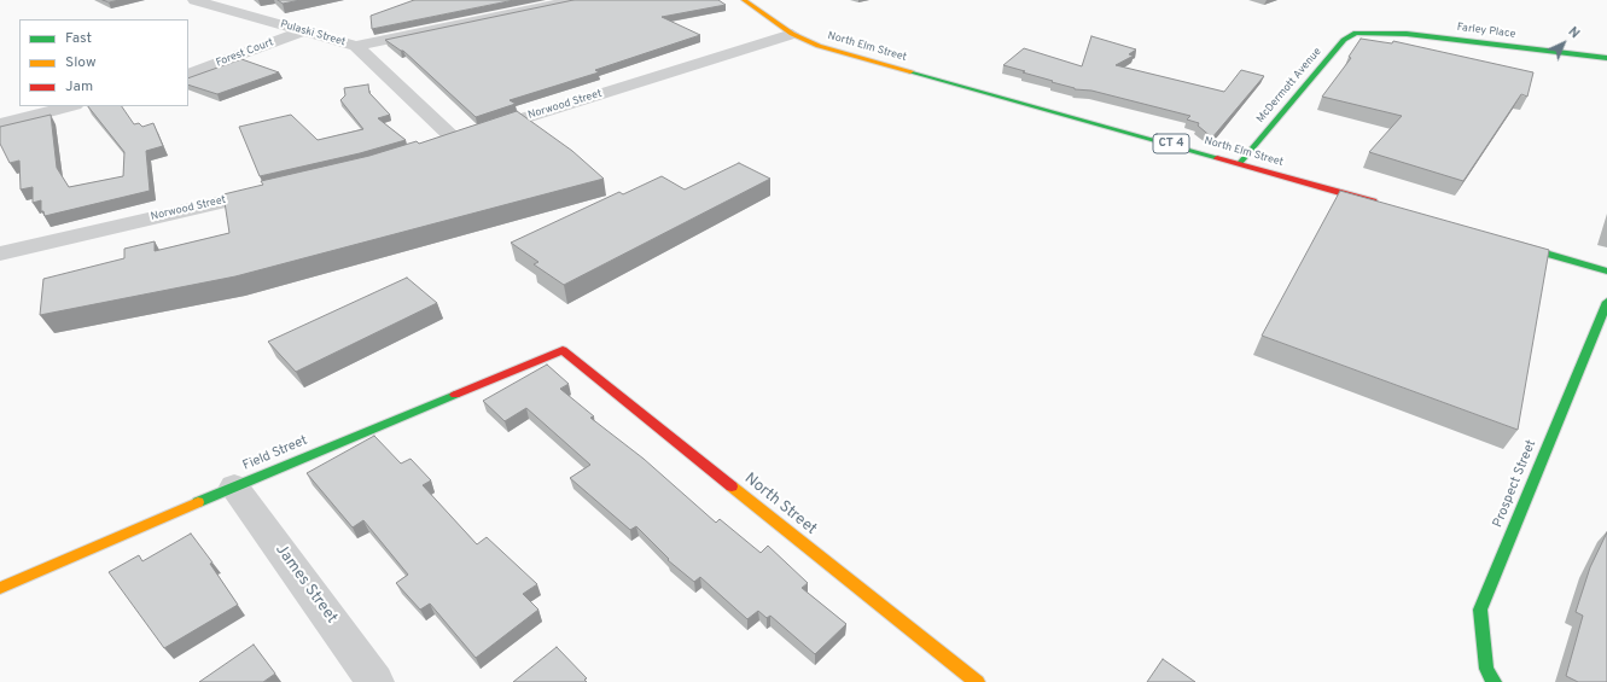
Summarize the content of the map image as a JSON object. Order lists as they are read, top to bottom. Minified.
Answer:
{"streets":{"main road":["Farley Place","North Elm Street","McDermott Avenue","CT 4","Field Street","Prospect Street","North Street"],"street":["Pulaski Street","Forest Court","Norwood Street","James Street"]},"crossings":[["Farley Place","McDermott Avenue"],["Pulaski Street","Forest Court"],["Pulaski Street","Norwood Street"],["North Elm Street","McDermott Avenue"],["North Elm Street","Norwood Street"],["Field Street","North Street"],["Field Street","James Street"]],"legend":["Fast","Slow","Jam"],"north":"top right"}
